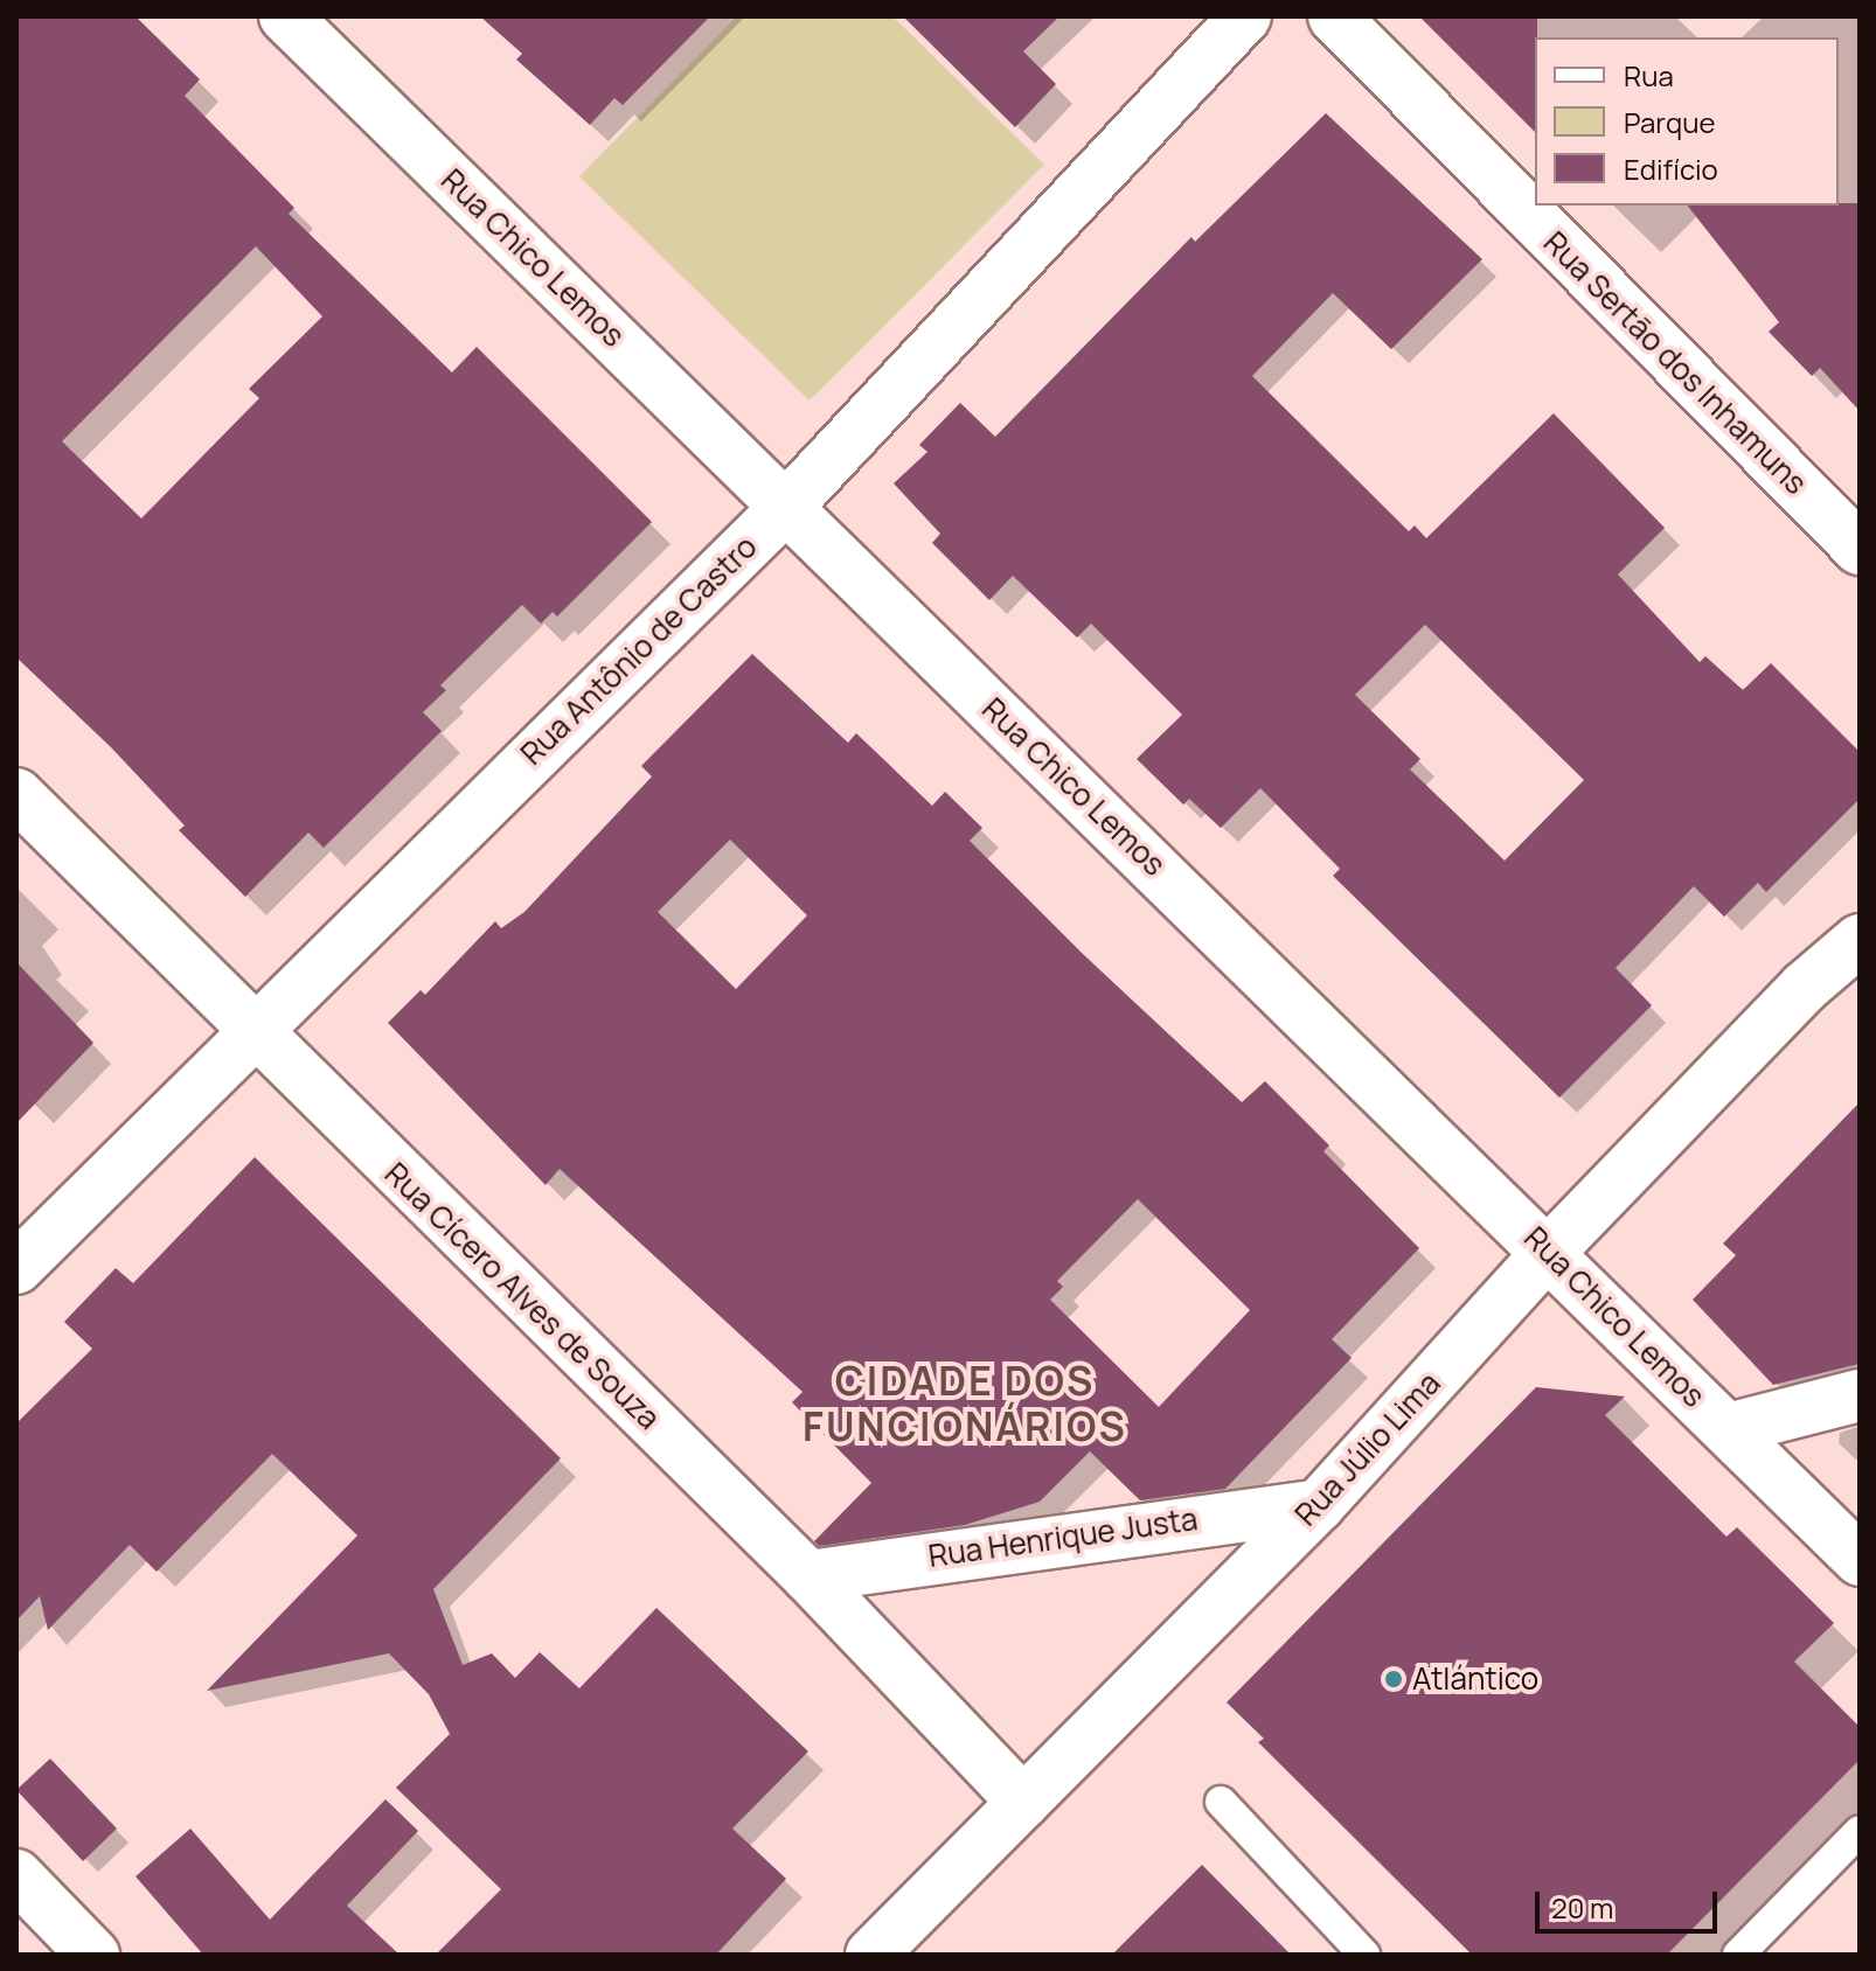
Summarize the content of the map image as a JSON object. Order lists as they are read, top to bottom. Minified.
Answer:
{"streets":{"street":["Rua Chico Lemos","Rua Sertão dos Inhamuns","Rua Antônio de Castro","Rua Cícero Alves de Souza","Rua Júlio Lima","Rua Henrique Justa"]},"crossings":[["Rua Chico Lemos","Rua Antônio de Castro"],["Rua Chico Lemos","Rua Júlio Lima"],["Rua Antônio de Castro","Rua Cícero Alves de Souza"],["Rua Cícero Alves de Souza","Rua Júlio Lima"],["Rua Cícero Alves de Souza","Rua Henrique Justa"],["Rua Júlio Lima","Rua Henrique Justa"]],"districts":["CIDADE DOS FUNCIONÁRIOS"],"places":["Atlántico"],"legend":["Rua","Parque","Edifício"],"scale_bar":"20 m"}
